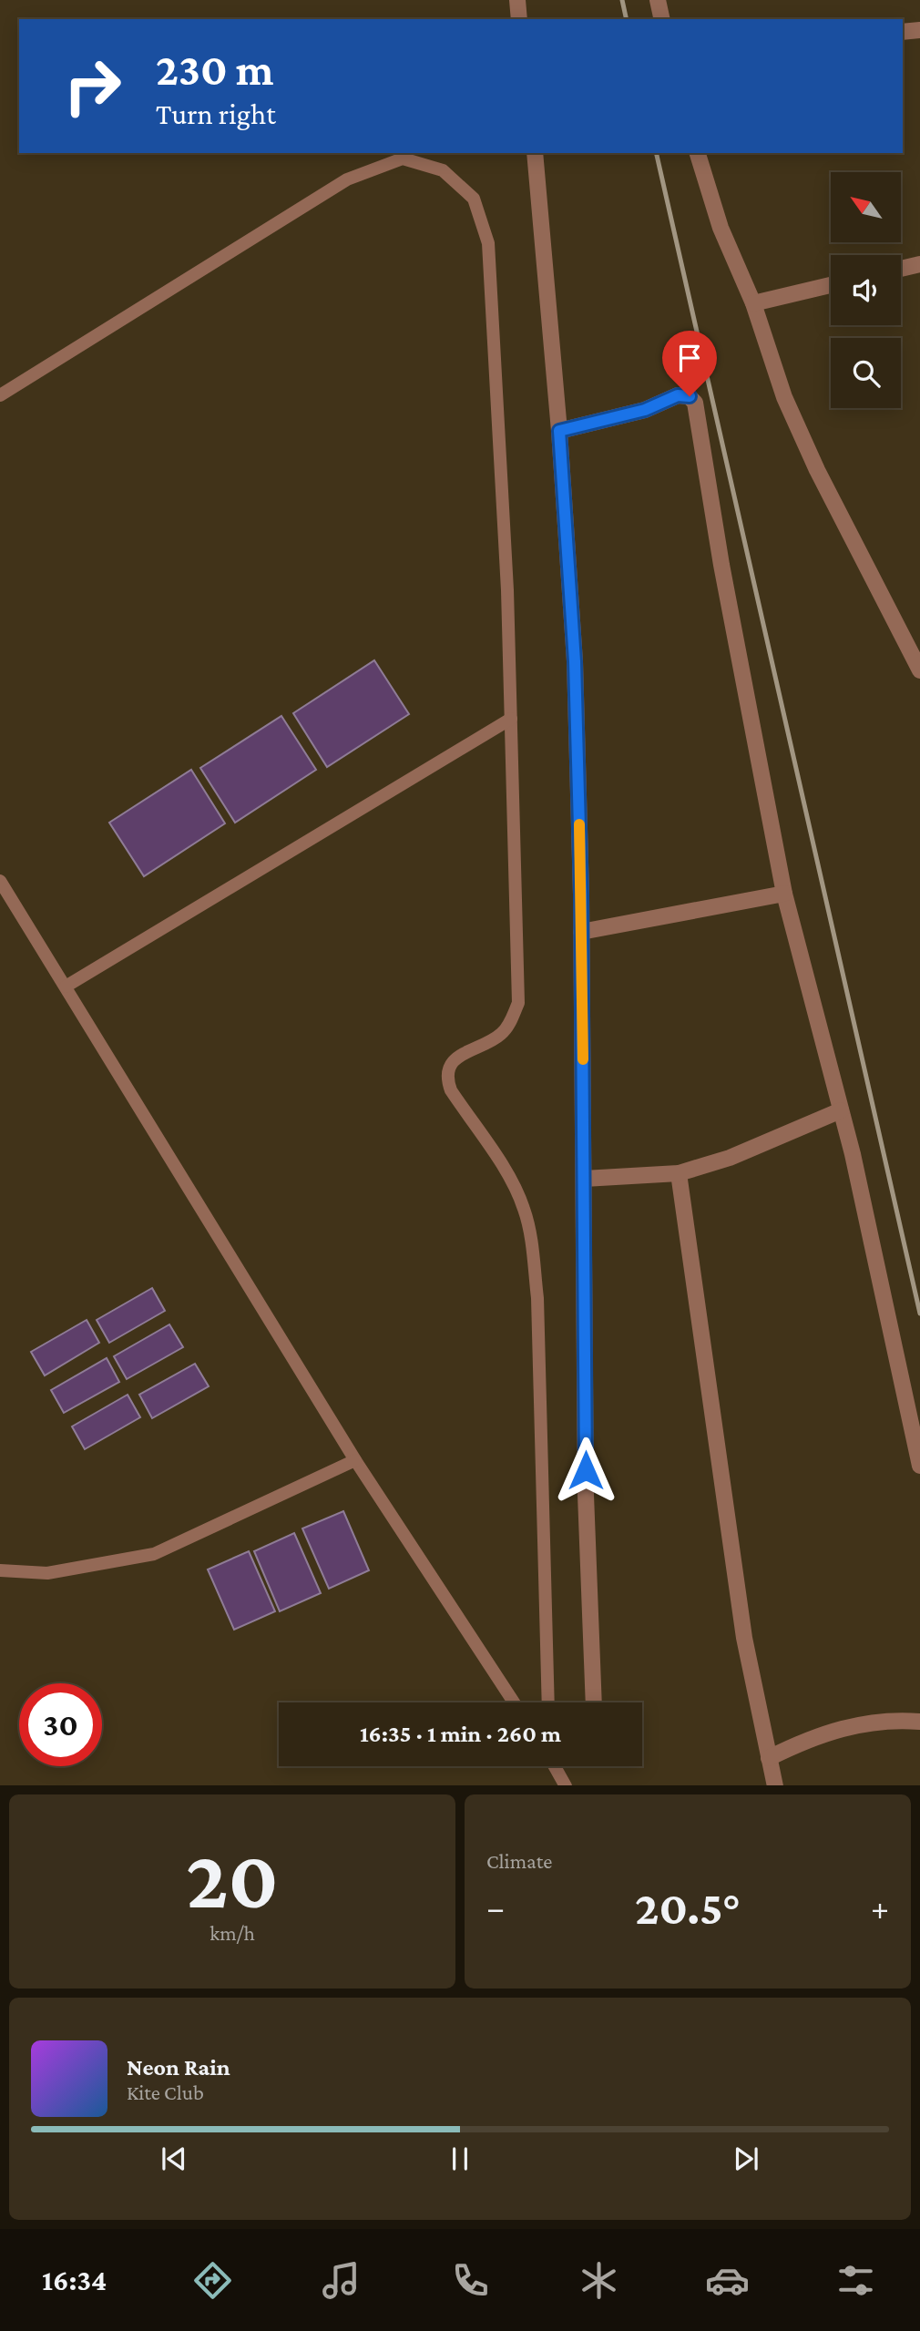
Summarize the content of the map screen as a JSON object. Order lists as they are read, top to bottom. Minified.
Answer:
{"north":"top left","page":{"turn":["230 m","Turn right"],"limit":"30","trip":"16:35 · 1 min · 260 m","tile":[["20","km/h"],"Climate"],"heat":["−","20.5°","+"],"song":["Neon Rain","Kite Club"],"tabs":"16:34"}}
